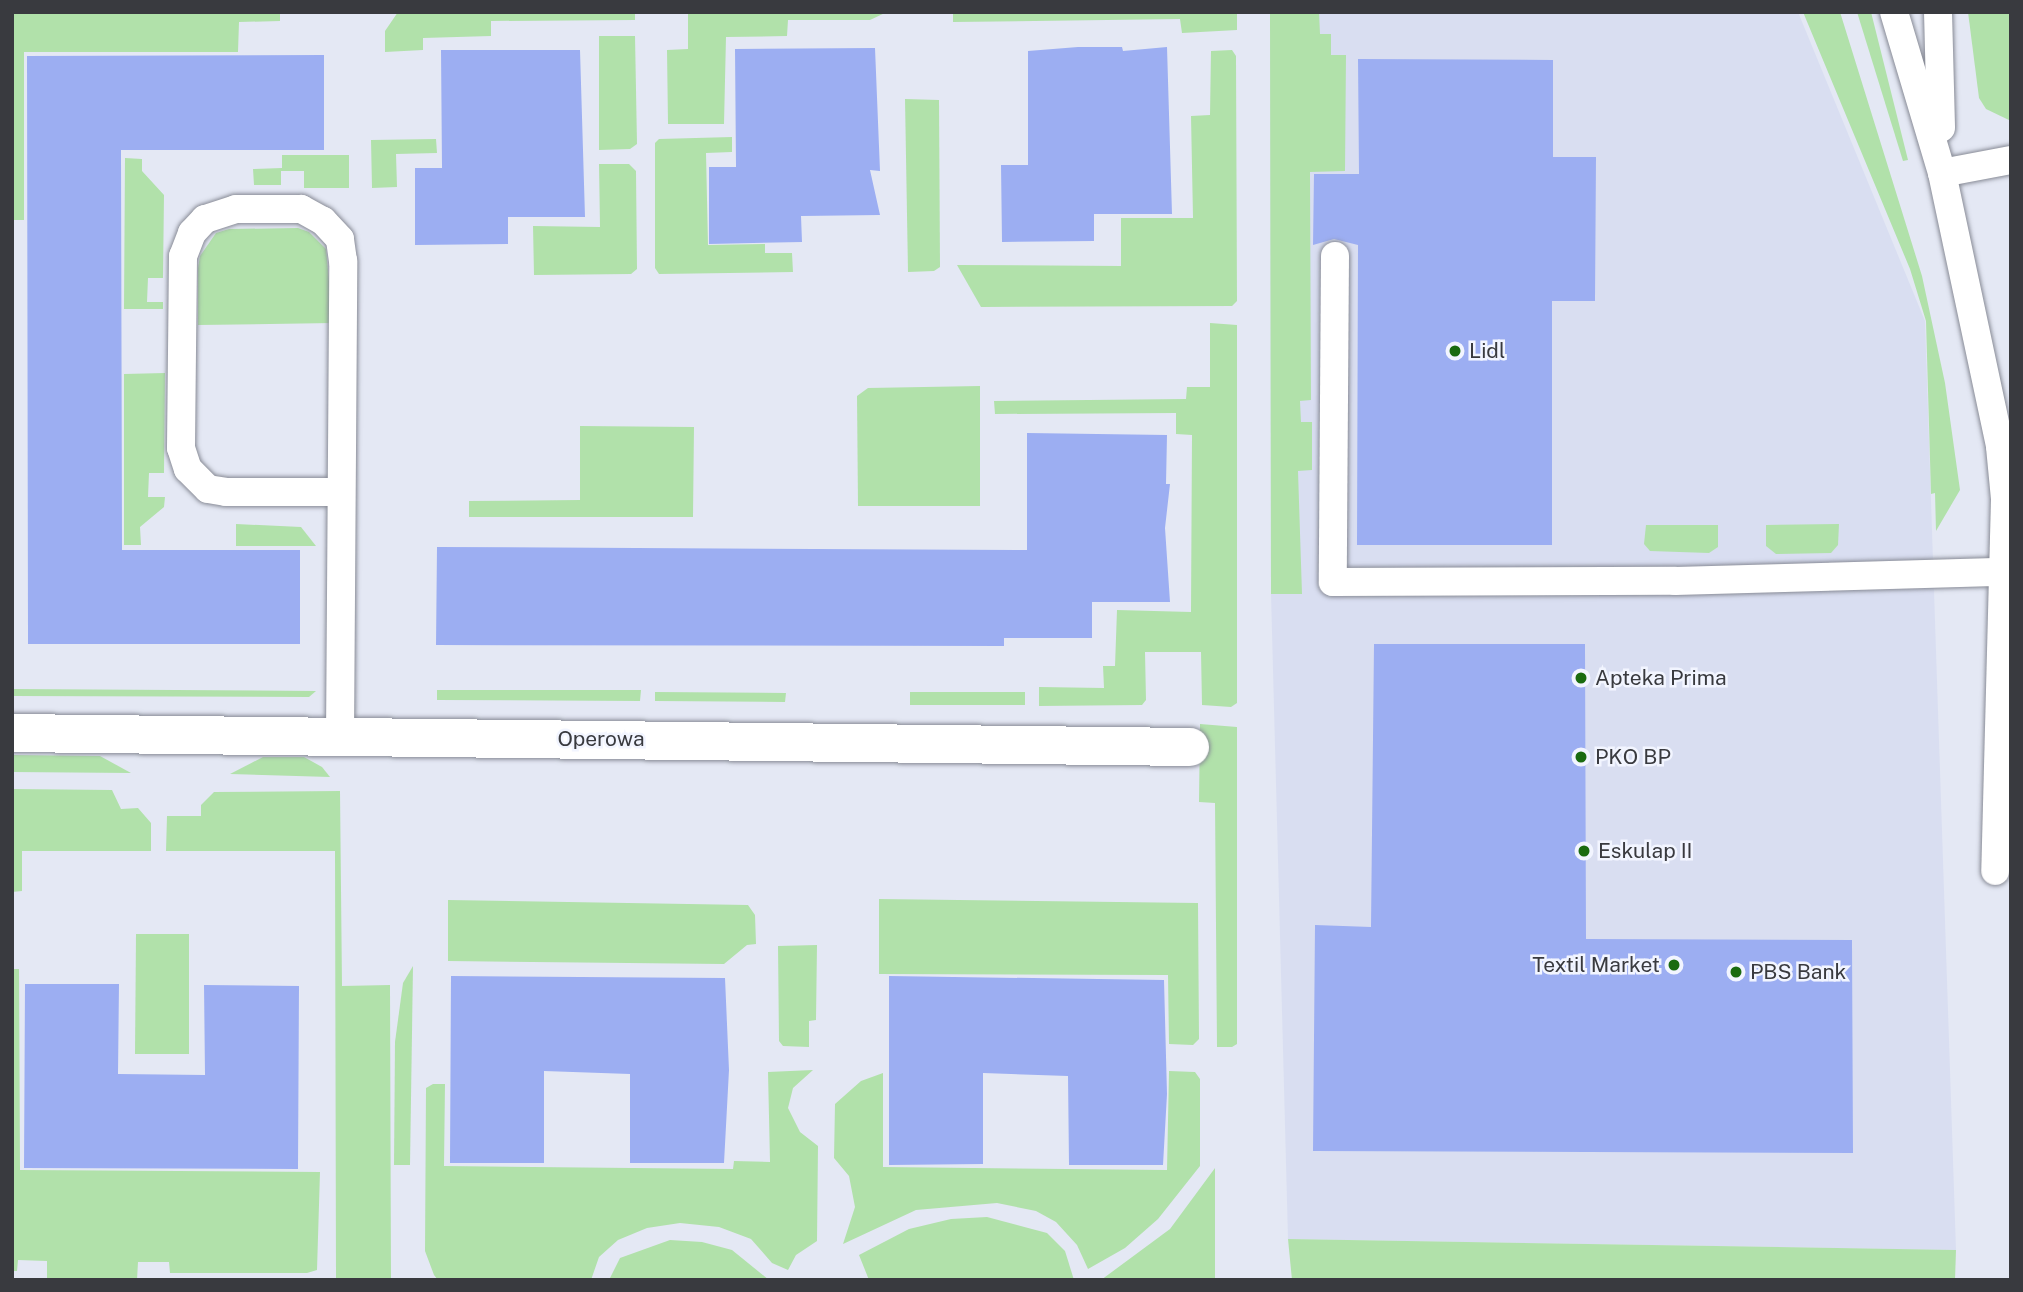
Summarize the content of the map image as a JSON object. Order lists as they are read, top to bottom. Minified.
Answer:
{"streets":{"street":["Operowa"]},"places":["Lidl","Apteka Prima","PKO BP","Eskulap II","Textil Market","PBS Bank"]}
